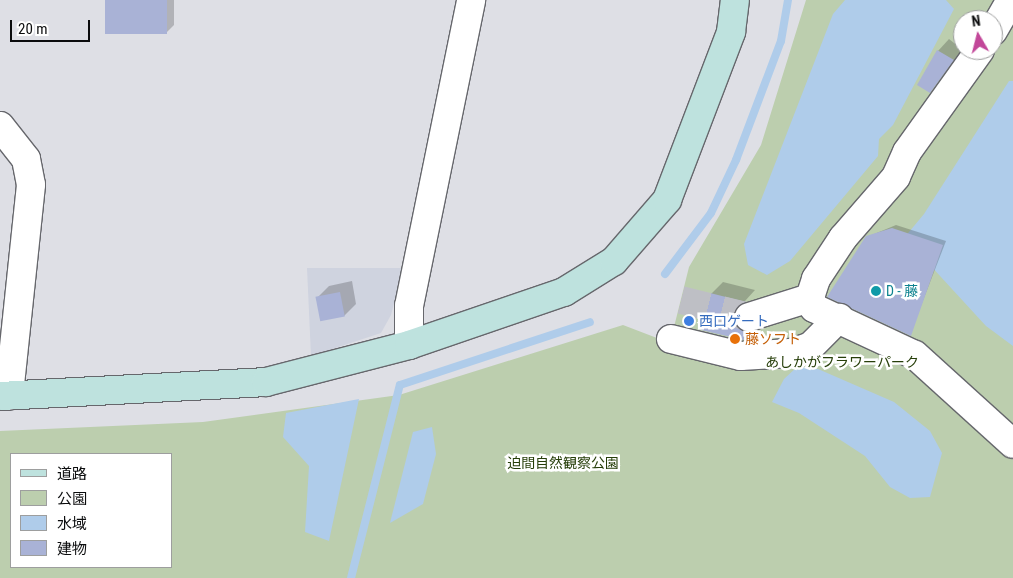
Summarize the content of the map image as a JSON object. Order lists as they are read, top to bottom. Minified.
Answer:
{"parks":["あしかがフラワーパーク","迫間自然観察公園"],"places":["D - 藤","西口ゲート","藤ソフト"],"legend":["道路","公園","水域","建物"],"scale_bar":"20 m","north":"top"}
